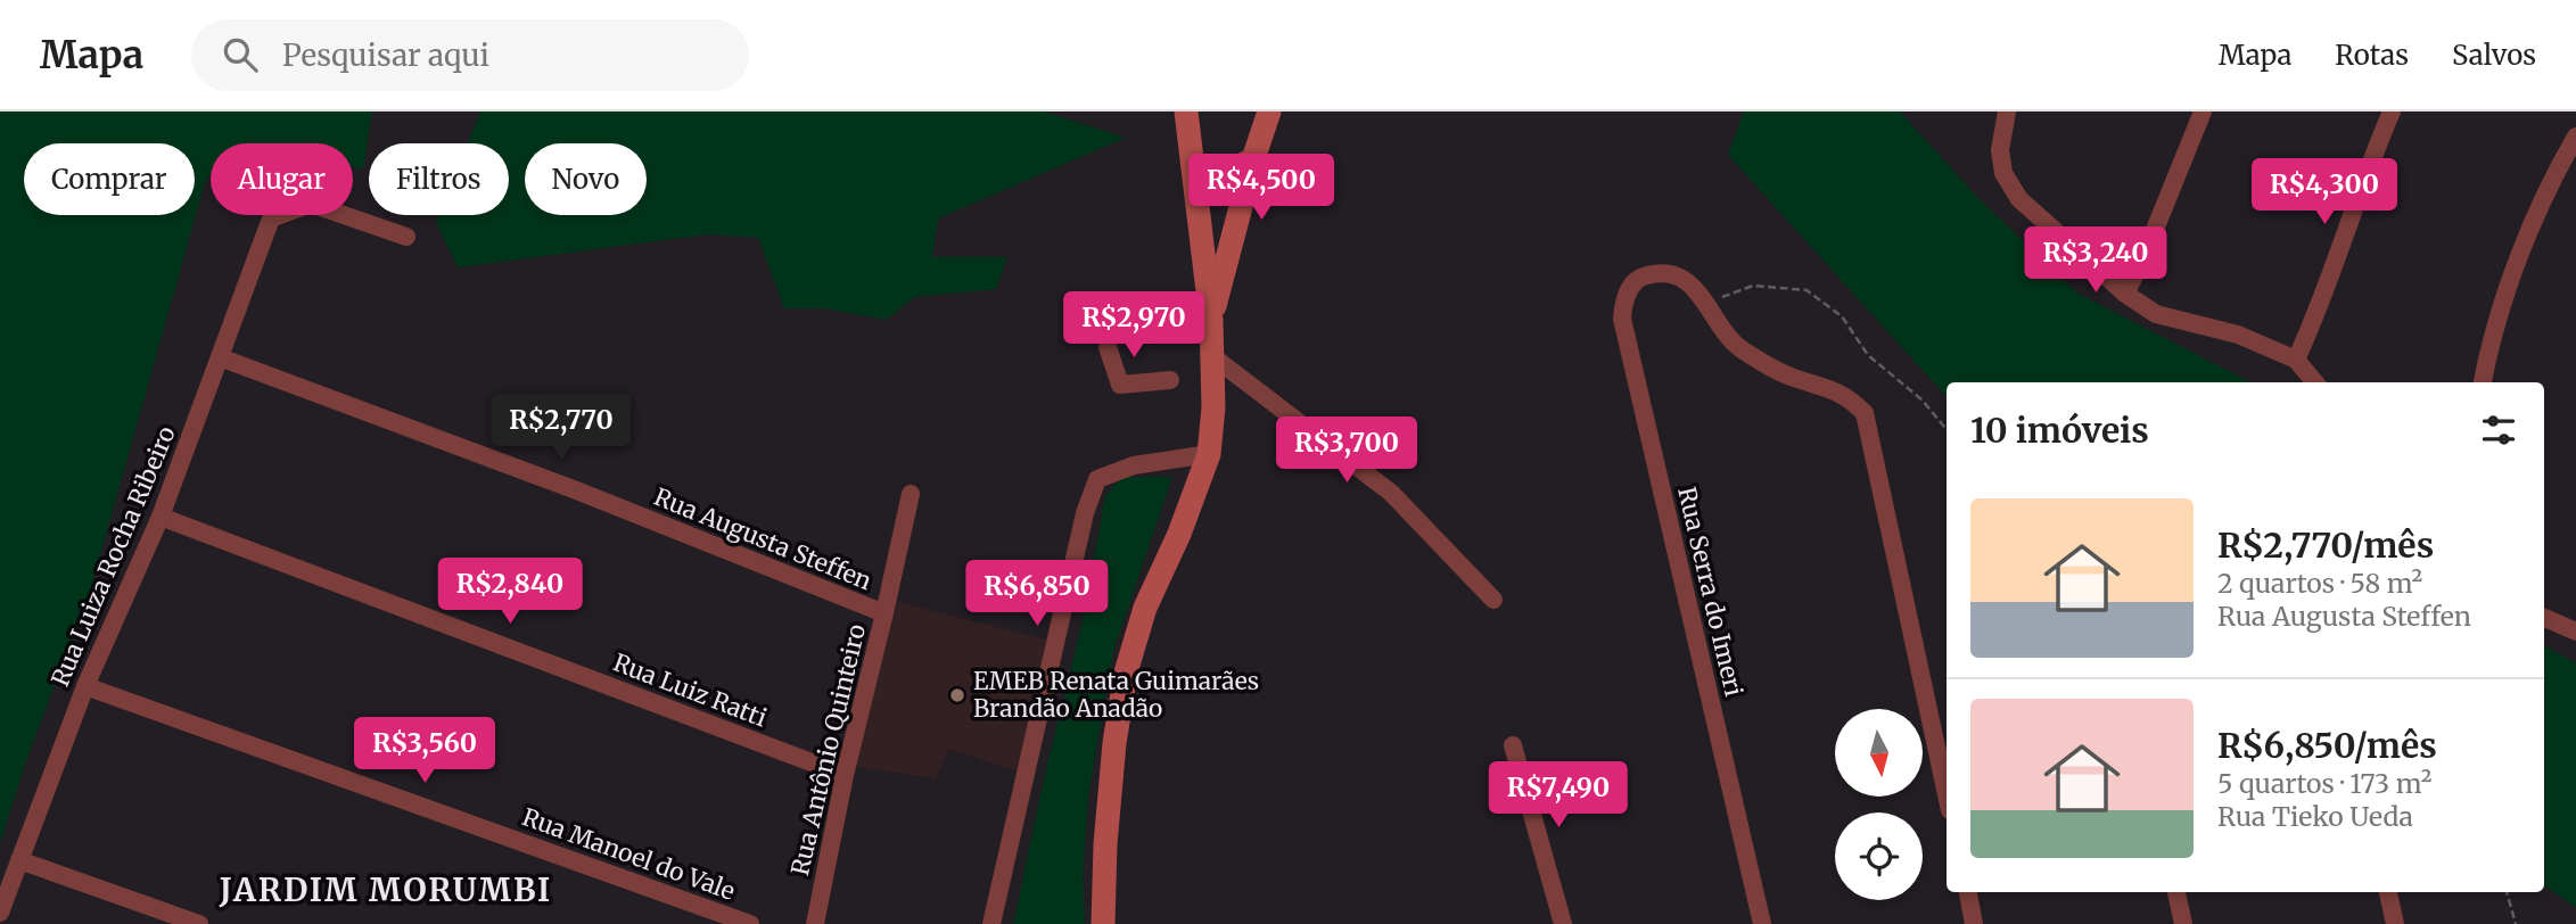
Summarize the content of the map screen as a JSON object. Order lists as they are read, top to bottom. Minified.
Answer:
{"streets":{"street":["Rua Augusta Steffen","Rua Luiza Rocha Ribeiro","Rua Serra do Imeri","Rua Luiz Ratti","Rua Antônio Quinteiro","Rua Manoel do Vale"]},"crossings":[["Rua Augusta Steffen","Rua Luiza Rocha Ribeiro"],["Rua Augusta Steffen","Rua Antônio Quinteiro"],["Rua Luiza Rocha Ribeiro","Rua Luiz Ratti"],["Rua Luiza Rocha Ribeiro","Rua Manoel do Vale"],["Rua Luiz Ratti","Rua Antônio Quinteiro"]],"districts":["JARDIM MORUMBI"],"places":["EMEB Renata Guimarães Brandão Anadão"],"north":"bottom","page":{"header":"Mapa","search":"Pesquisar aqui","nav":["Mapa","Rotas","Salvos"],"chip":["Comprar","Alugar","Filtros","Novo"],"price":["R$4,500","R$4,300","R$3,240","R$2,970","R$2,770","R$3,700","R$2,840","R$6,850","R$3,560","R$7,490"],"heading":"10 imóveis","list":[{"name":"R$2,770/mês","note":"2 quartos · 58 m² · Rua Augusta Steffen"},{"name":"R$6,850/mês","note":"5 quartos · 173 m² · Rua Tieko Ueda"}]}}
